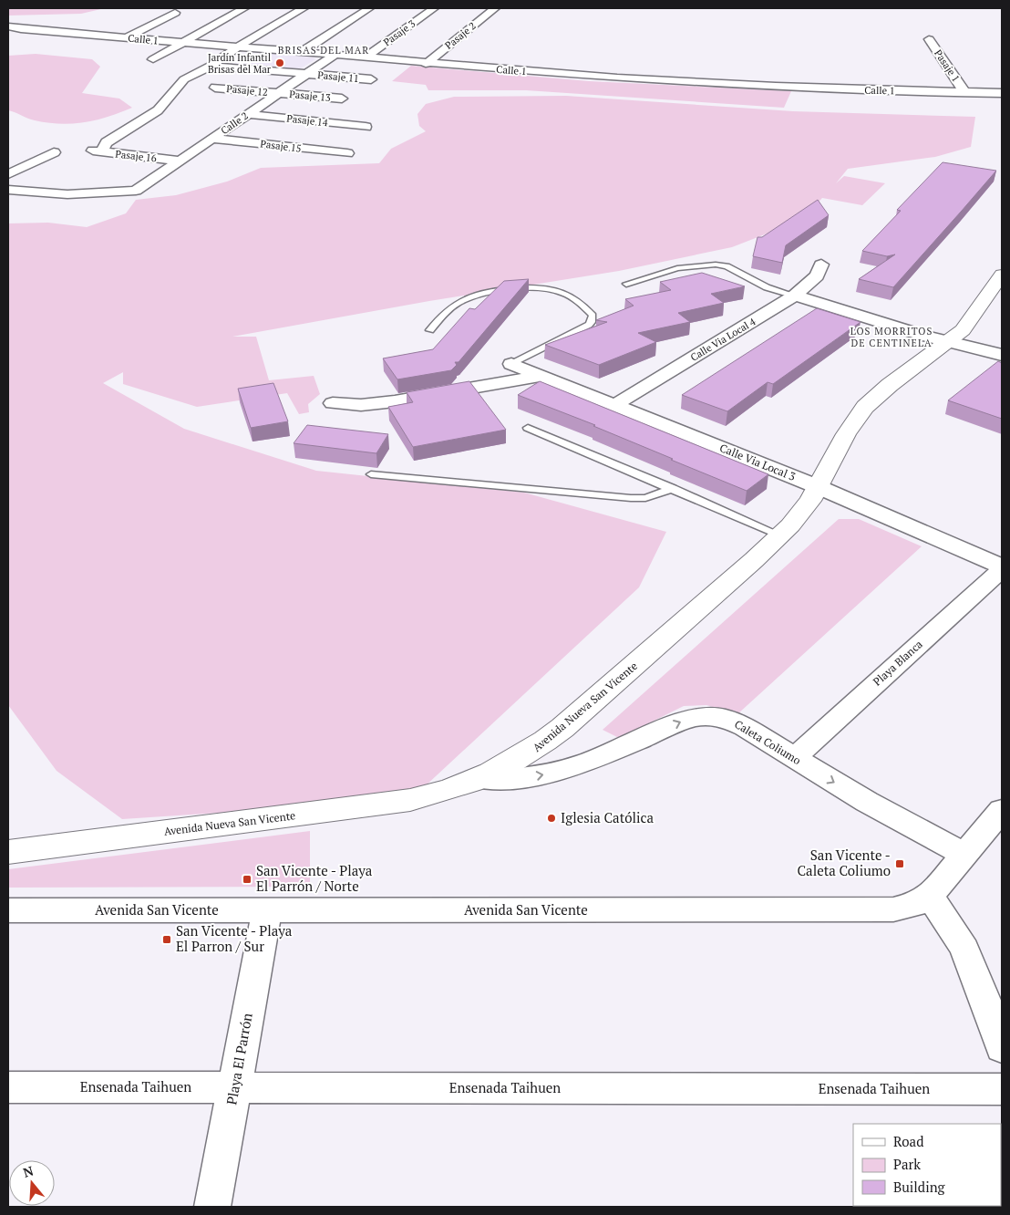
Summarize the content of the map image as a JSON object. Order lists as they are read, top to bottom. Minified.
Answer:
{"streets":{"street":["Pasaje 3","Pasaje 2","Calle 1","Pasaje 1","Pasaje 11","Pasaje 12","Pasaje 13","Pasaje 14","Calle 2","Pasaje 15","Pasaje 16","Calle Via Local 4","Calle Via Local 3","Playa Blanca","Avenida Nueva San Vicente","Caleta Coliumo","Avenida San Vicente","Playa El Parrón","Ensenada Taihuen"]},"crossings":[["Pasaje 3","Calle 1"],["Pasaje 2","Calle 1"],["Calle 1","Pasaje 1"],["Calle 1","Calle 2"],["Pasaje 11","Calle 2"],["Pasaje 11","Pasaje 16"],["Pasaje 12","Pasaje 13"],["Pasaje 12","Calle 2"],["Pasaje 13","Calle 2"],["Pasaje 14","Calle 2"],["Calle 2","Pasaje 15"],["Calle 2","Pasaje 16"],["Calle Via Local 4","Calle Via Local 3"],["Calle Via Local 3","Playa Blanca"],["Calle Via Local 3","Avenida Nueva San Vicente"],["Playa Blanca","Caleta Coliumo"],["Avenida Nueva San Vicente","Caleta Coliumo"],["Caleta Coliumo","Avenida San Vicente"],["Avenida San Vicente","Playa El Parrón"],["Playa El Parrón","Ensenada Taihuen"]],"one_way":["Caleta Coliumo"],"districts":["BRISAS DEL MAR","LOS MORRITOS DE CENTINELA"],"places":{"other":["Jardín Infantil Brisas del Mar","Iglesia Católica"],"transit":["San Vicente - Caleta Coliumo","San Vicente - Playa El Parrón / Norte","San Vicente - Playa El Parron / Sur"]},"legend":["Road","Park","Building"],"north":"top"}
